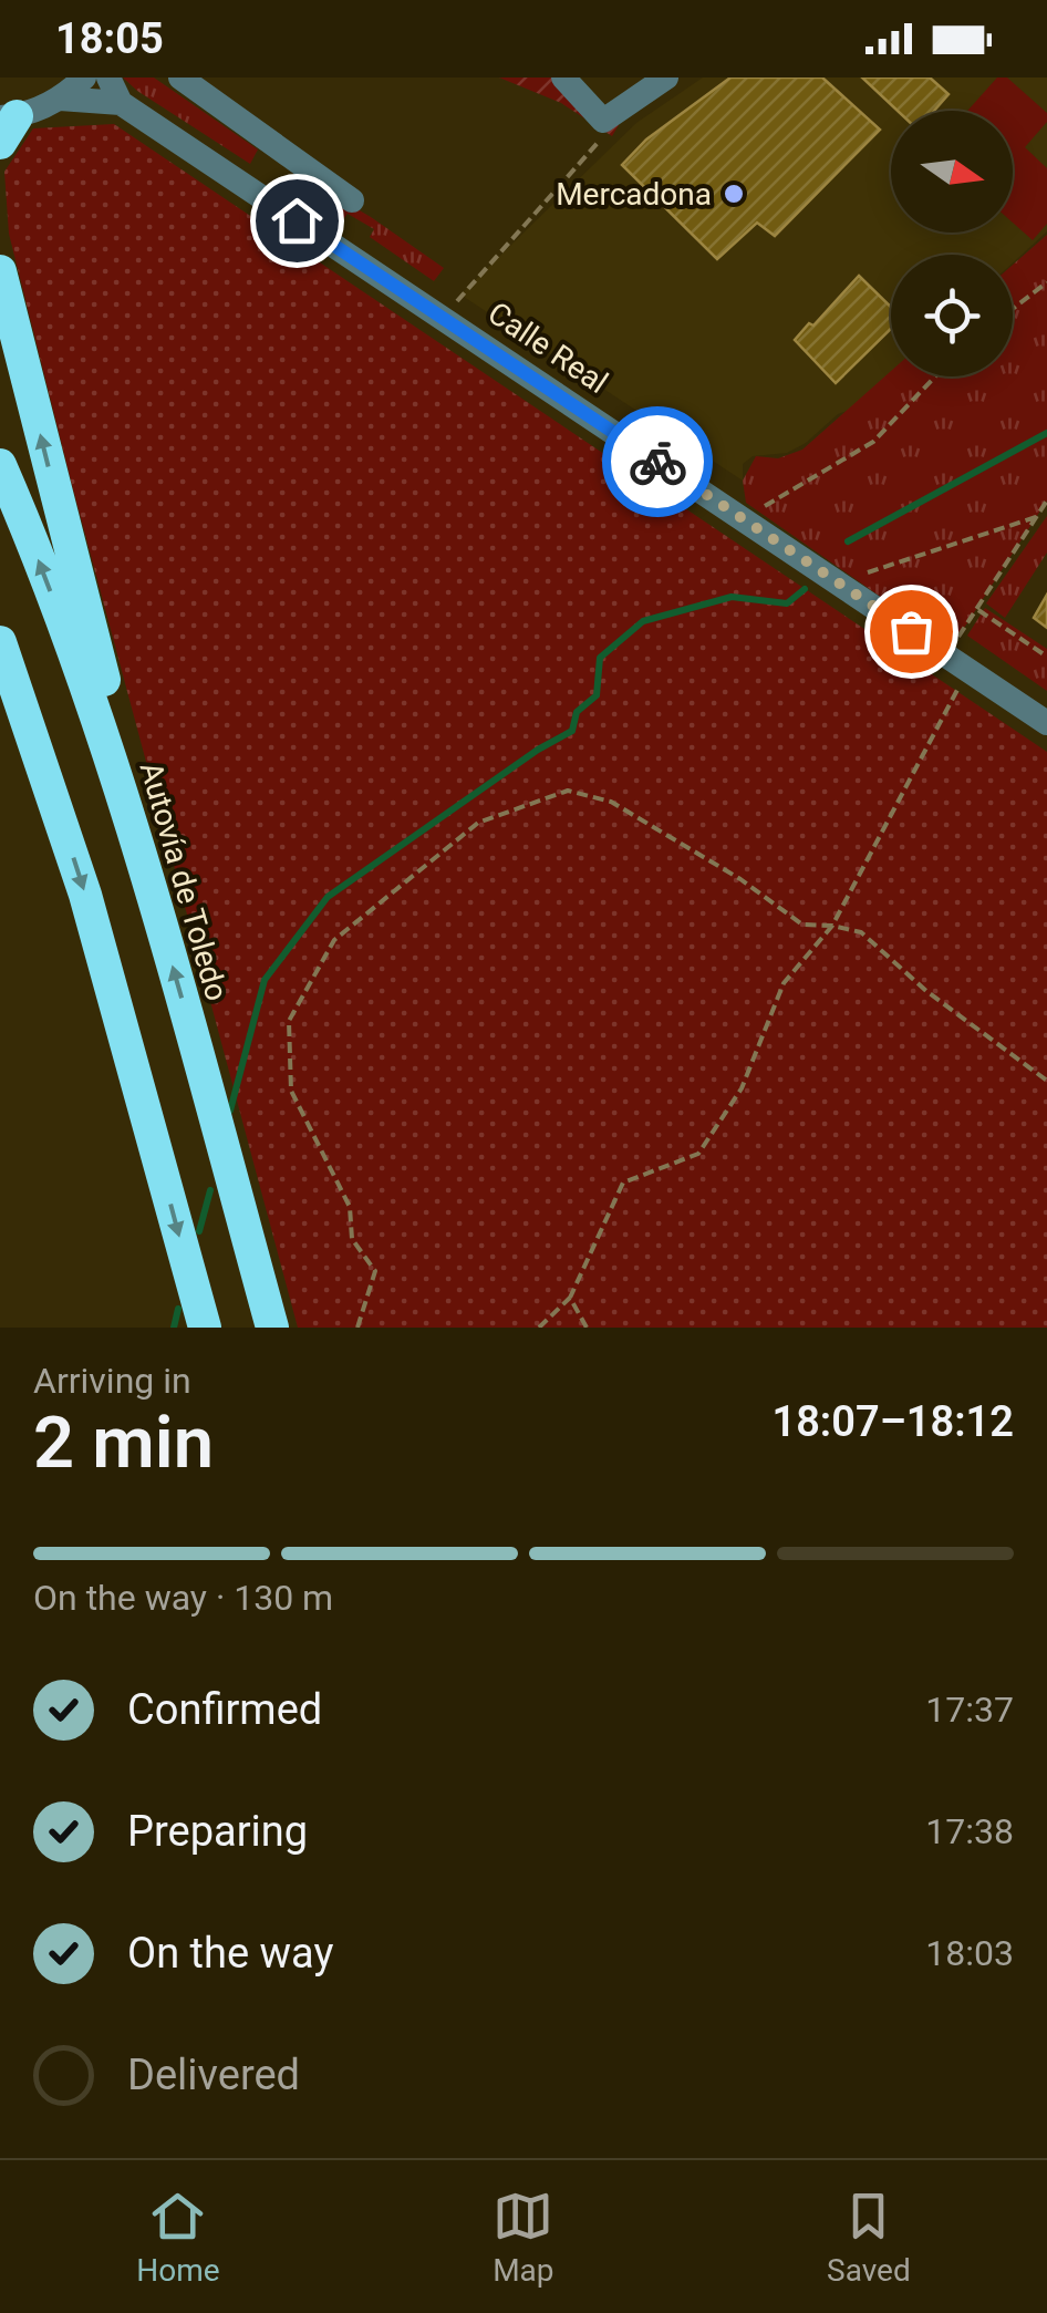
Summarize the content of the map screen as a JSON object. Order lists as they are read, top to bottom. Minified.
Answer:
{"streets":{"highway":["Autovía de Toledo"],"street":["Calle Real"]},"places":["Mercadona"],"north":"right","page":{"status":"18:05","heading":["2 min","Arriving in","18:07–18:12"],"bar":"On the way · 130 m","list":[["Confirmed","17:37"],["Preparing","17:38"],["On the way","18:03"],"Delivered"],"tabs":["Home","Map","Saved"]}}
